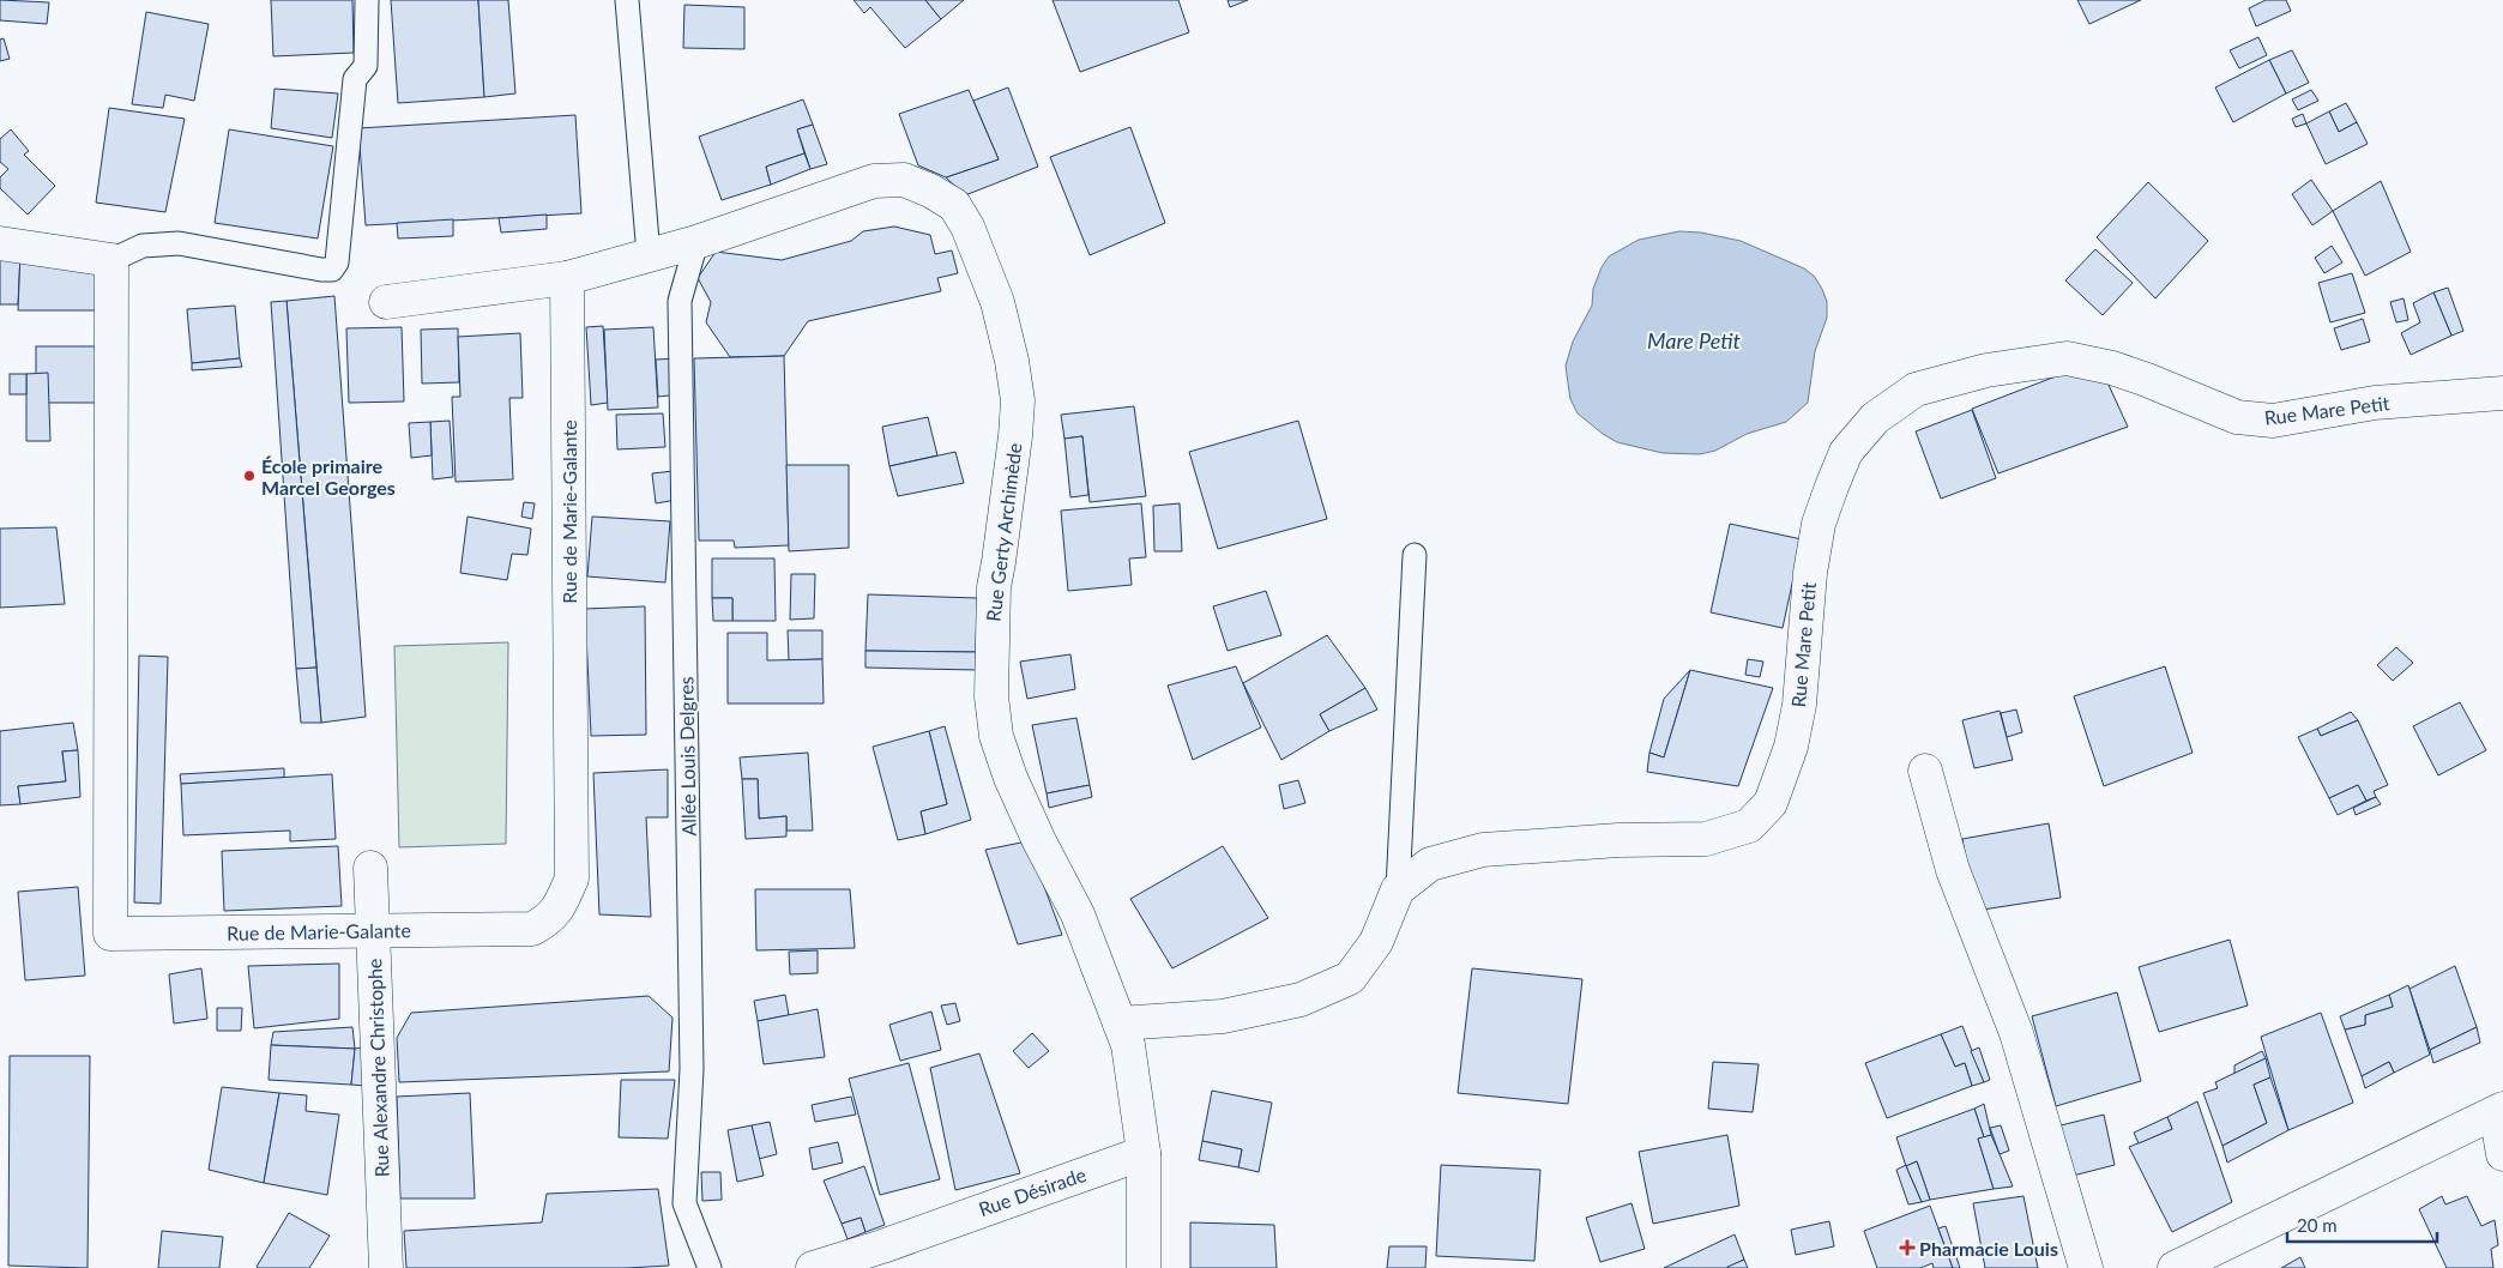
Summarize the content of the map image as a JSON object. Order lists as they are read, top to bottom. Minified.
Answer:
{"streets":{"street":["Rue Mare Petit","Rue de Marie-Galante","Rue Gerty Archimède","Rue Alexandre Christophe","Rue Désirade"],"lane":["Allée Louis Delgres"]},"crossings":[["Rue Mare Petit","Rue Gerty Archimède"],["Rue de Marie-Galante","Rue Gerty Archimède"],["Rue de Marie-Galante","Rue Alexandre Christophe"],["Rue Gerty Archimède","Allée Louis Delgres"],["Rue Gerty Archimède","Rue Désirade"]],"water":["Mare Petit"],"places":{"other":["École primaire Marcel Georges"],"health":["Pharmacie Louis"]},"scale_bar":"20 m"}
